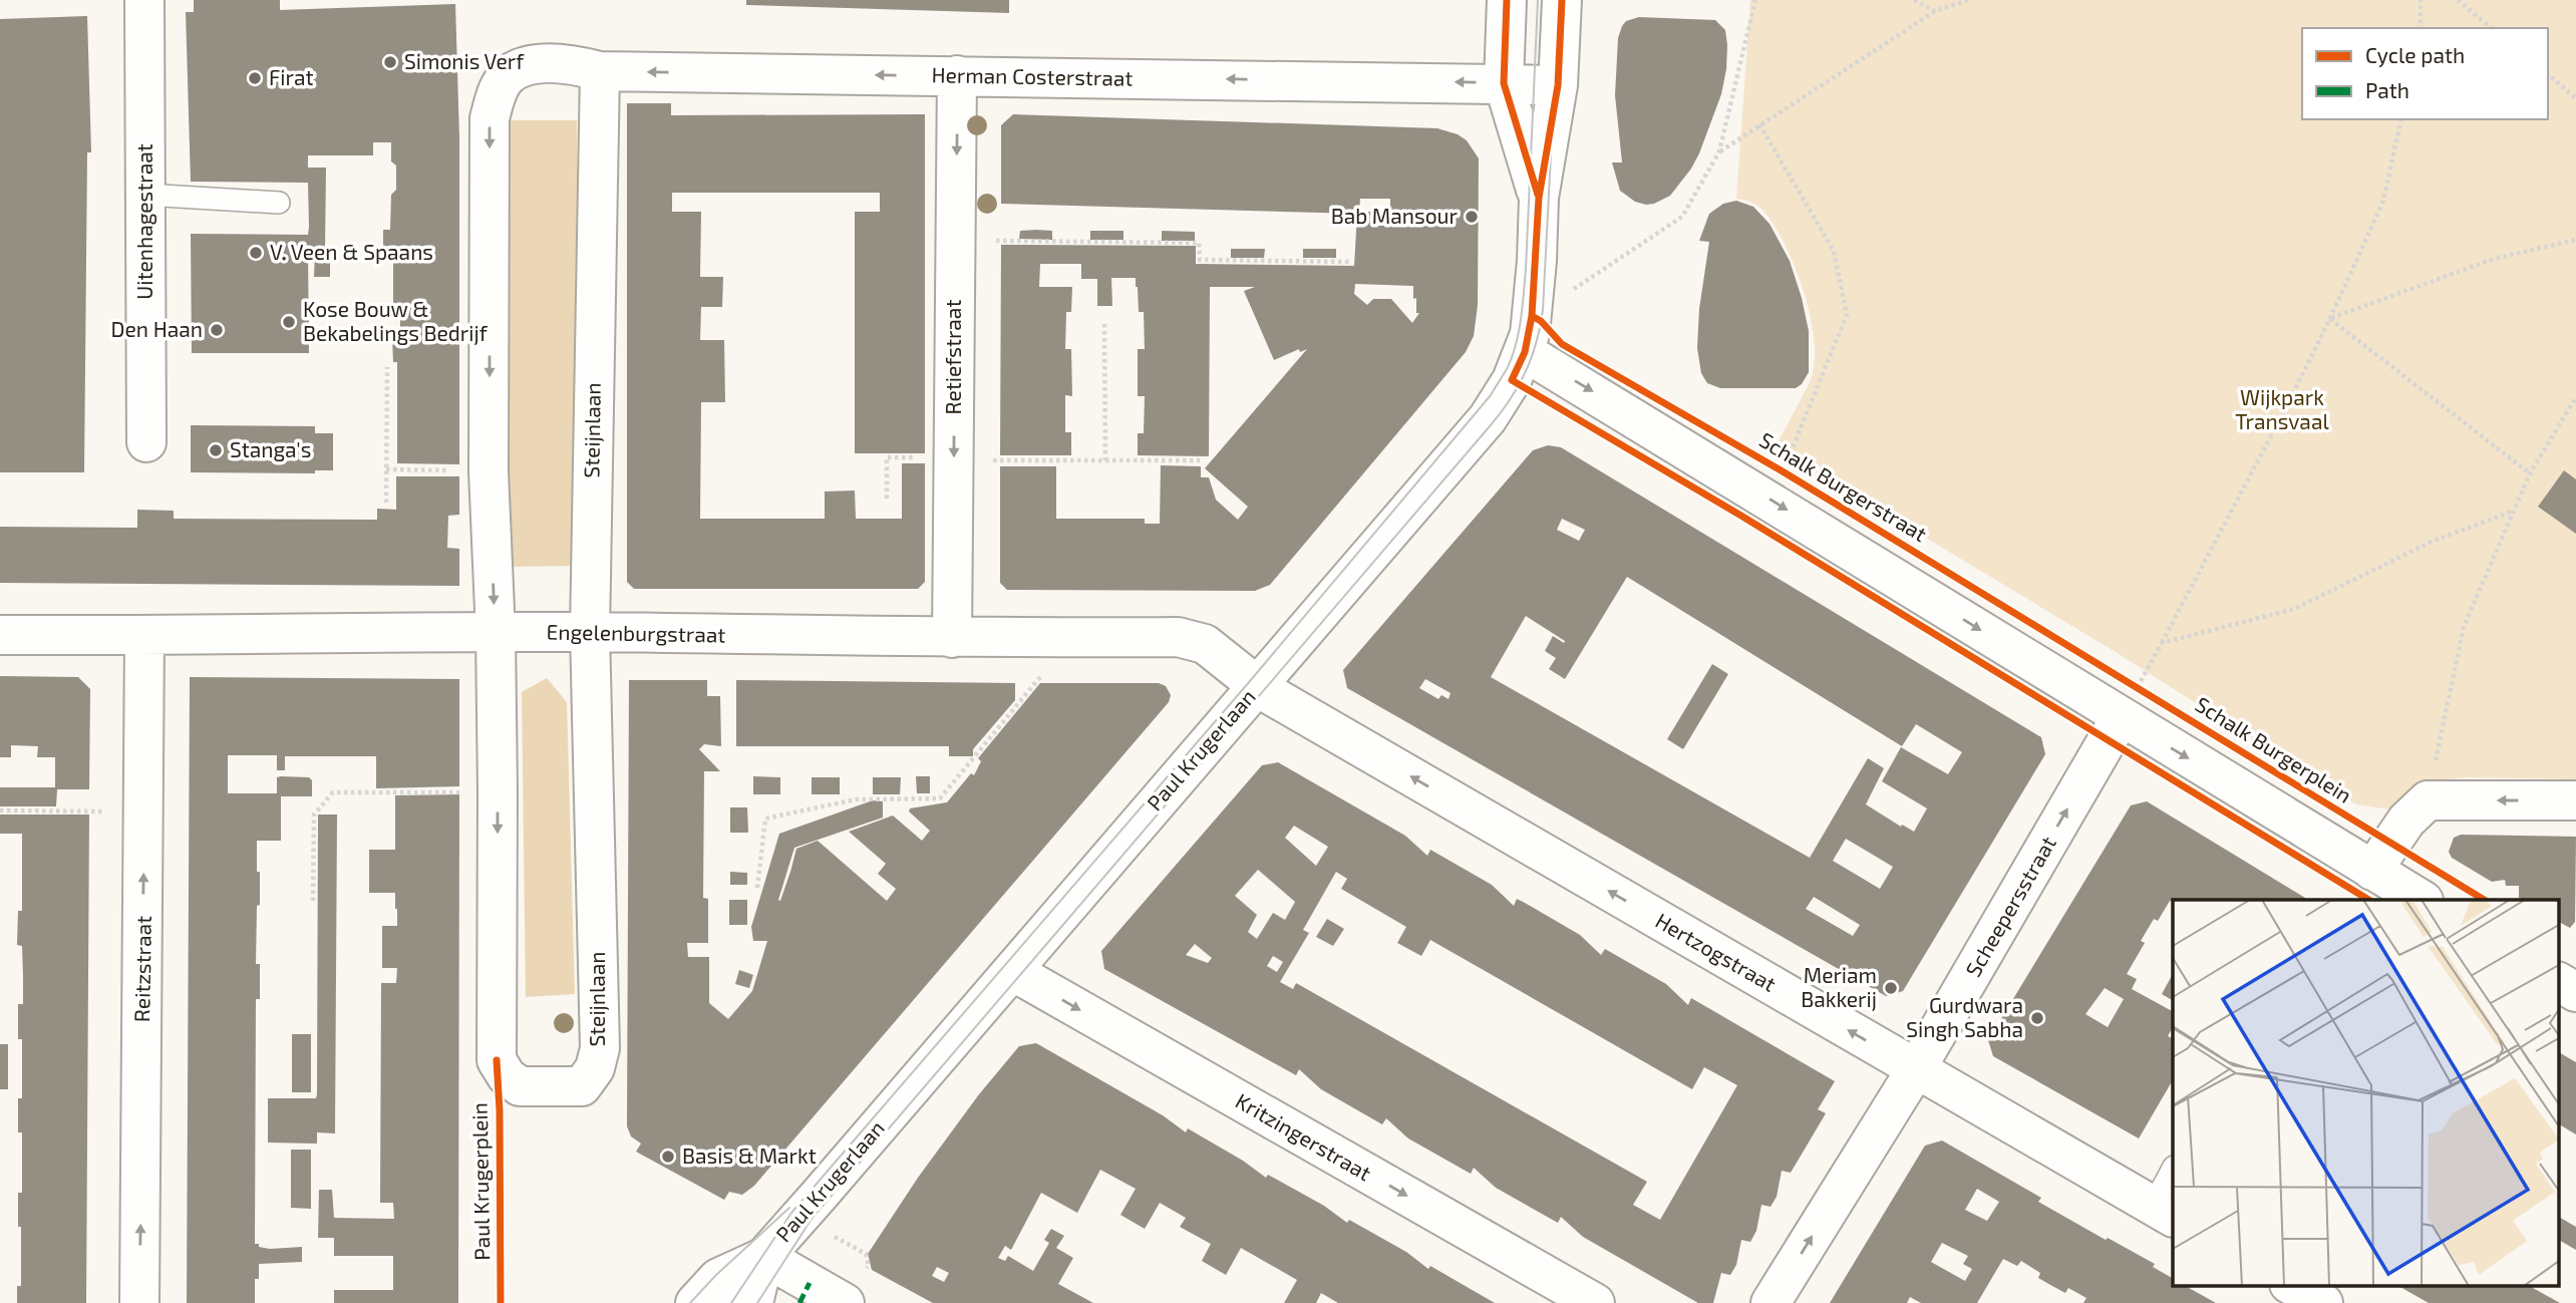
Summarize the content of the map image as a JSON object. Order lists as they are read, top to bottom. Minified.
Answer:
{"streets":{"street":["Herman Costerstraat","Uitenhagestraat","Retiefstraat","Steijnlaan","Engelenburgstraat","Paul Krugerlaan","Scheepersstraat","Hertzogstraat","Reitzstraat","Kritzingerstraat"],"cycle path":["Schalk Burgerstraat","Paul Krugerplein"]},"crossings":[["Herman Costerstraat","Retiefstraat"],["Herman Costerstraat","Steijnlaan"],["Herman Costerstraat","Paul Krugerlaan"],["Retiefstraat","Engelenburgstraat"],["Steijnlaan","Engelenburgstraat"],["Engelenburgstraat","Paul Krugerlaan"],["Engelenburgstraat","Hertzogstraat"],["Engelenburgstraat","Reitzstraat"],["Paul Krugerlaan","Hertzogstraat"],["Paul Krugerlaan","Kritzingerstraat"],["Scheepersstraat","Hertzogstraat"]],"one_way":["Herman Costerstraat","Retiefstraat","Scheepersstraat","Hertzogstraat","Reitzstraat","Kritzingerstraat"],"parks":["Wijkpark Transvaal"],"places":["Simonis Verf","Firat","Bab Mansour","V. Veen & Spaans","Kose Bouw & Bekabelings Bedrijf","Den Haan","Stanga's","Meriam Bakkerij","Gurdwara Singh Sabha","Basis & Markt"],"legend":["Cycle path","Path"]}
